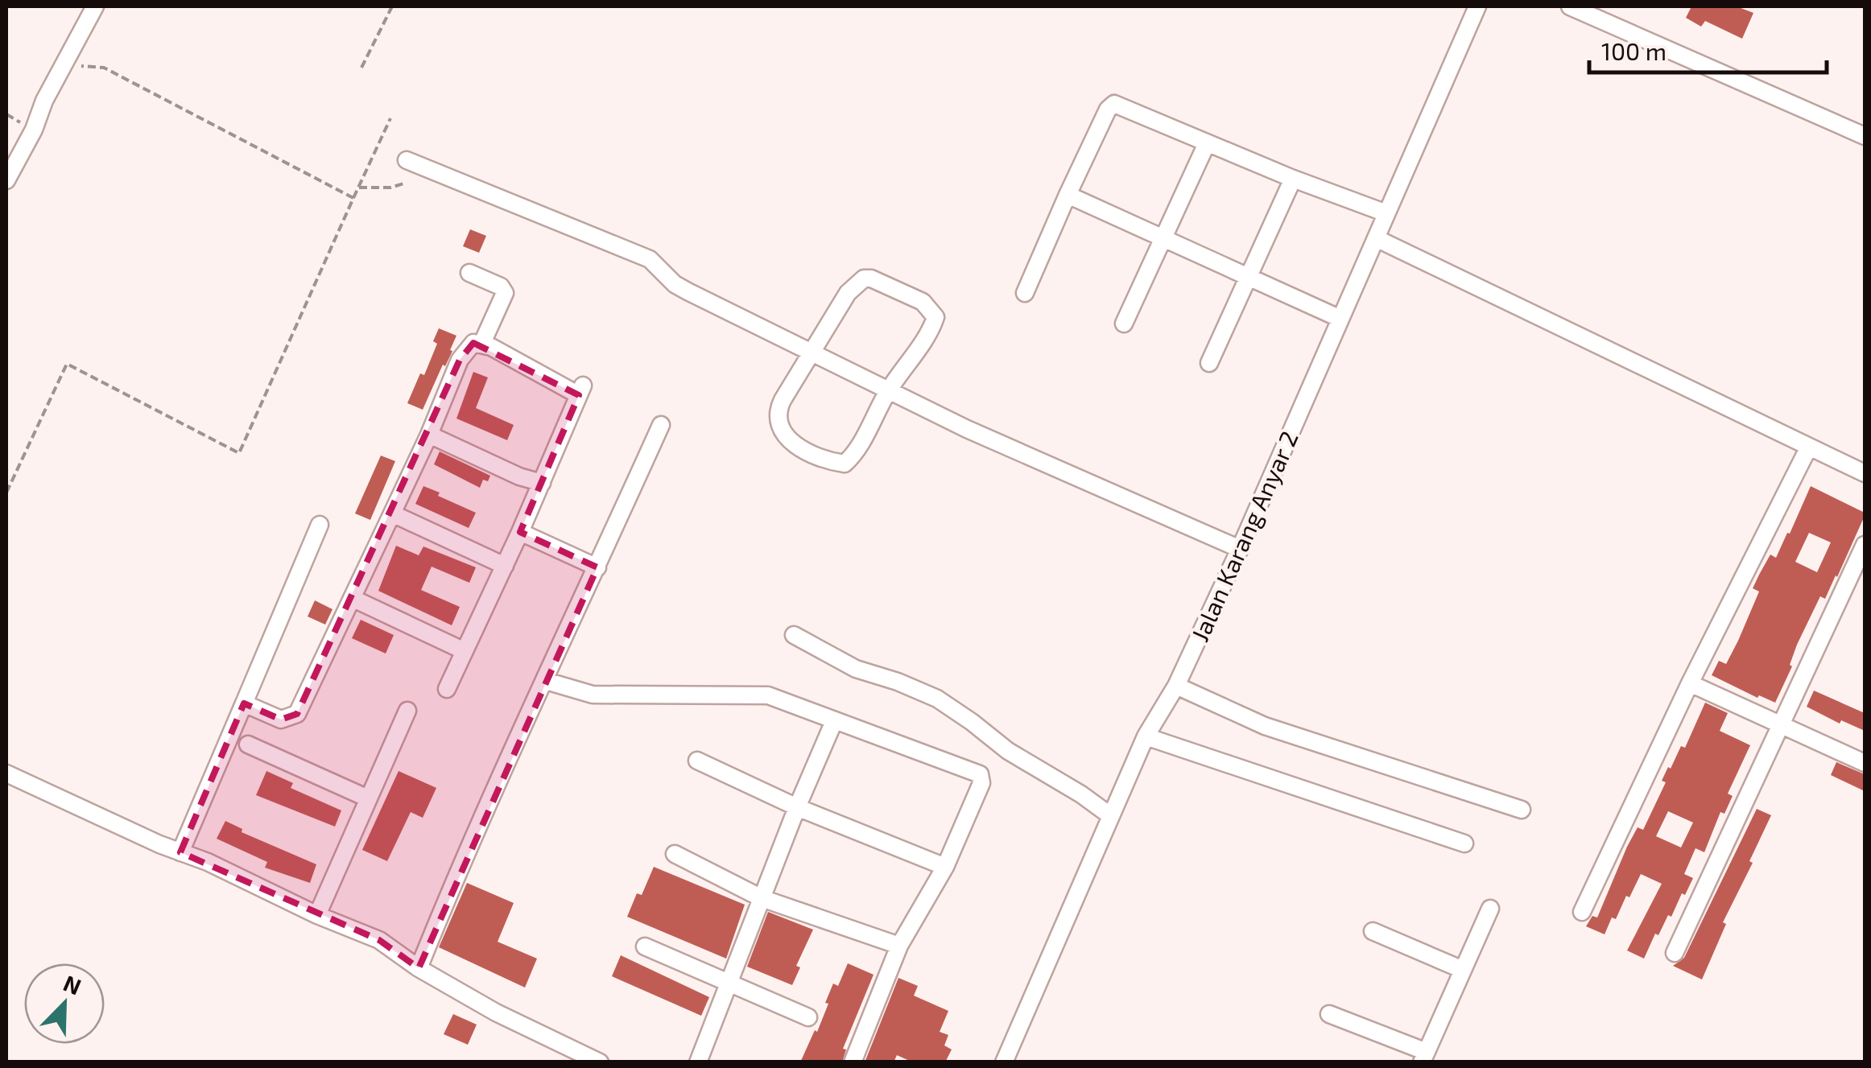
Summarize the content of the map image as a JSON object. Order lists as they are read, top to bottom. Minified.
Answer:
{"streets":{"street":["Jalan Karang Anyar 2"]},"scale_bar":"100 m","north":"top right"}
